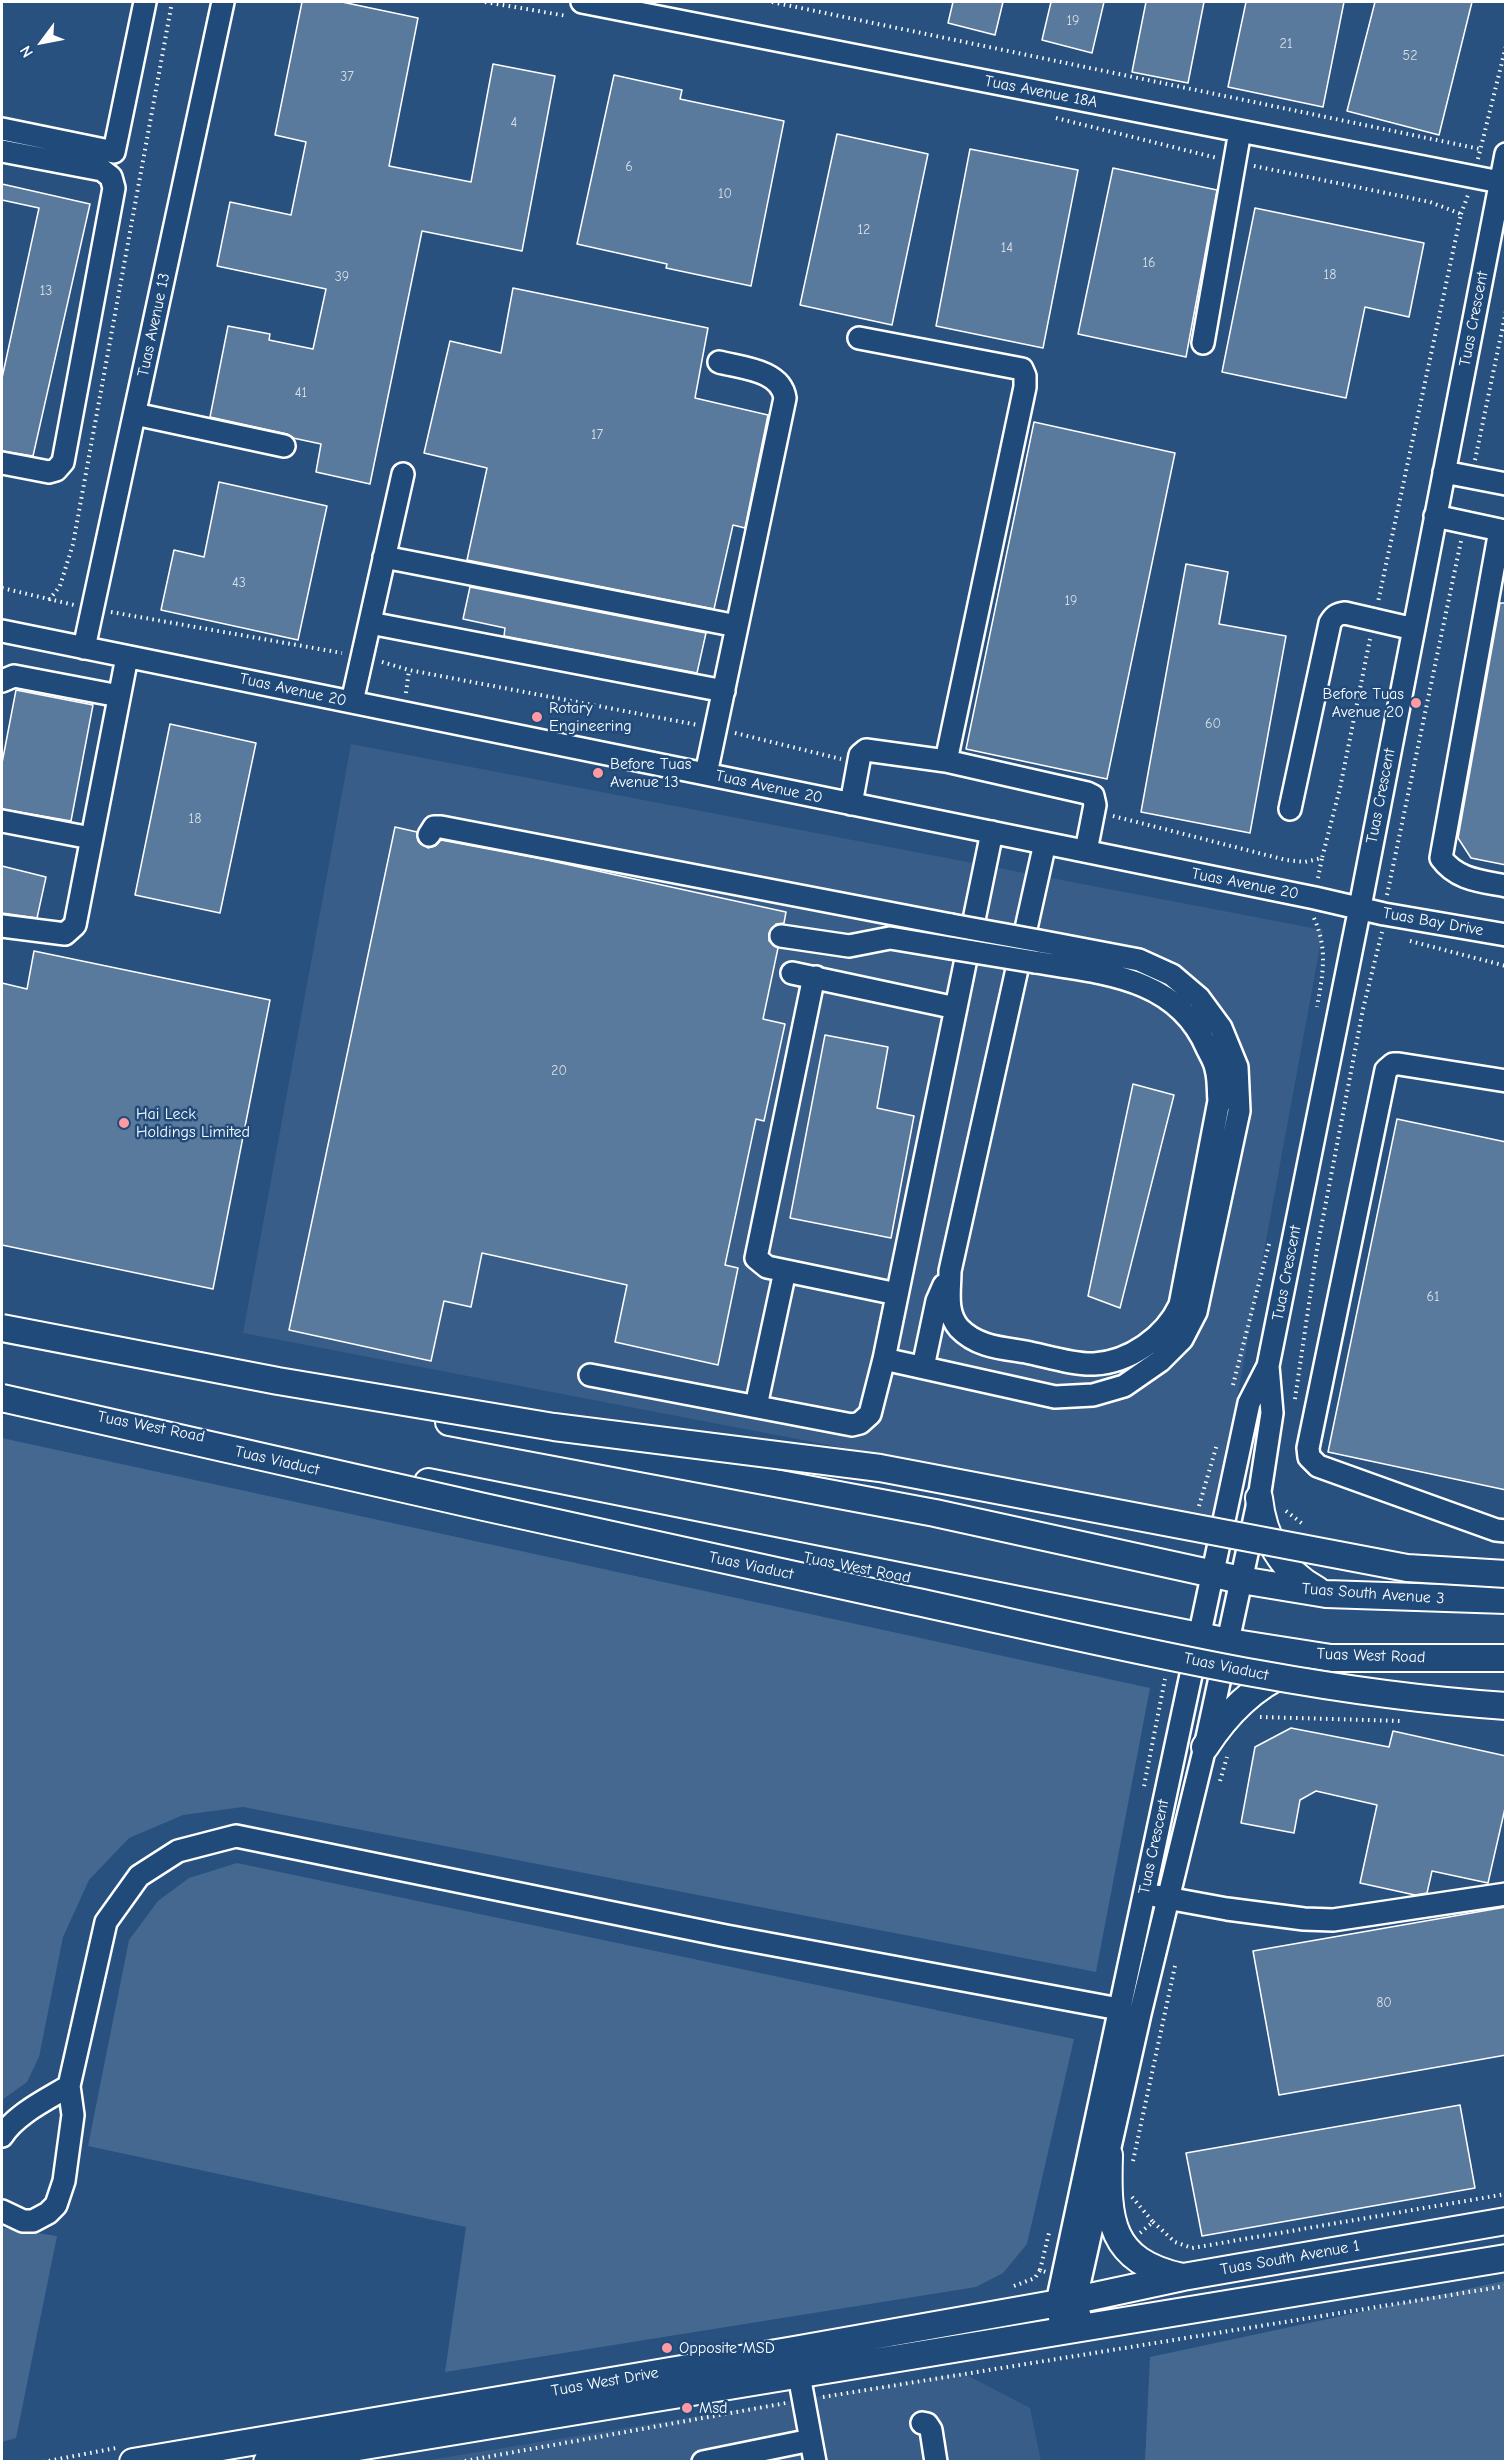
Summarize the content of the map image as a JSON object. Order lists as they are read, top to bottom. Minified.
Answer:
{"streets":{"main road":["Tuas West Road","Tuas Viaduct","Tuas South Avenue 3","Tuas South Avenue 1","Tuas West Drive"],"street":["Tuas Avenue 18A","Tuas Crescent","Tuas Avenue 13","Tuas Avenue 20","Tuas Bay Drive"]},"crossings":[["Tuas Avenue 18A","Tuas Crescent"],["Tuas Crescent","Tuas Avenue 20"],["Tuas Crescent","Tuas Bay Drive"],["Tuas Crescent","Tuas West Road"],["Tuas Crescent","Tuas South Avenue 3"],["Tuas Crescent","Tuas South Avenue 1"],["Tuas Crescent","Tuas West Drive"],["Tuas Avenue 13","Tuas Avenue 20"],["Tuas Avenue 20","Tuas Bay Drive"],["Tuas West Road","Tuas Viaduct"],["Tuas South Avenue 1","Tuas West Drive"]],"places":["Before Tuas Avenue 20","Rotary Engineering","Before Tuas Avenue 13","Hai Leck Holdings Limited","Opposite MSD","Msd"],"house_numbers":["19","21","52","37","4","6","10","12","14","16","18","39","13","41","17","43","19","60","18","20","61","80"],"north":"bottom left"}
